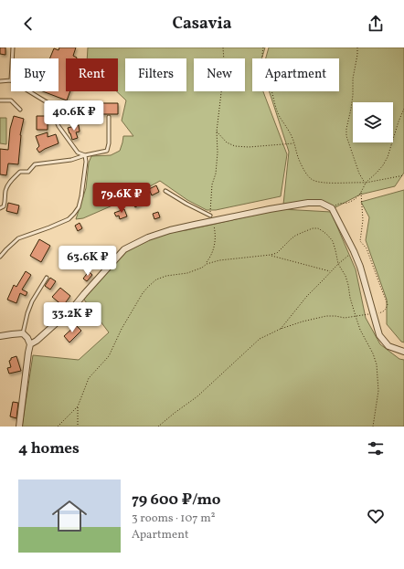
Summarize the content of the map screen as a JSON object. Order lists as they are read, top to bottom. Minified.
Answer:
{"page":{"header":"Casavia","chip":["Buy","Rent","Filters","New","Apartment"],"price":["40.6K ₽","79.6K ₽","63.6K ₽","33.2K ₽"],"heading":"4 homes","list":[{"name":"79 600 ₽/mo","note":"3 rooms · 107 m² · Apartment"}]}}
